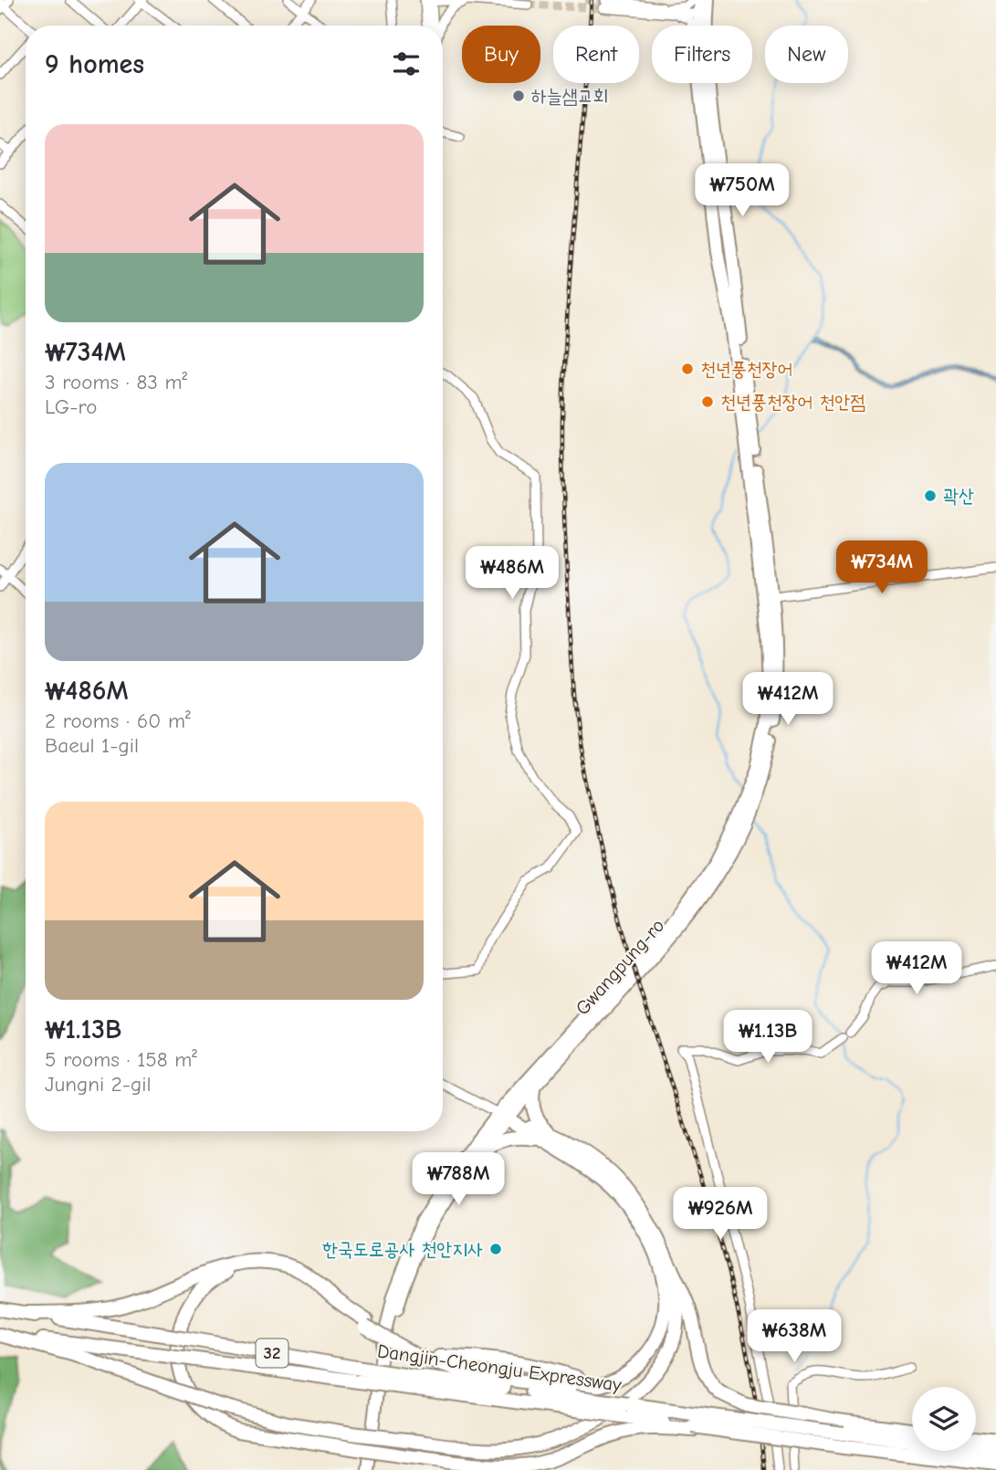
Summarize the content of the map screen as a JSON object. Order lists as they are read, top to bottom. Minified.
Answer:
{"streets":{"highway":["32","Dangjin-Cheongju Expressway"],"main road":["Gwangpung-ro"]},"places":["하늘샘교회","천년풍천장어","천년풍천장어 천안점","곽산","한국도로공사 천안지사"],"page":{"chip":["Buy","Rent","Filters","New"],"heading":"9 homes","list":[{"name":"₩734M","note":"3 rooms · 83 m² · LG-ro"},{"name":"₩486M","note":"2 rooms · 60 m² · Baeul 1-gil"},{"name":"₩1.13B","note":"5 rooms · 158 m² · Jungni 2-gil"}],"price":["₩750M","₩734M","₩486M","₩412M","₩412M","₩1.13B","₩788M","₩926M","₩638M"]}}
